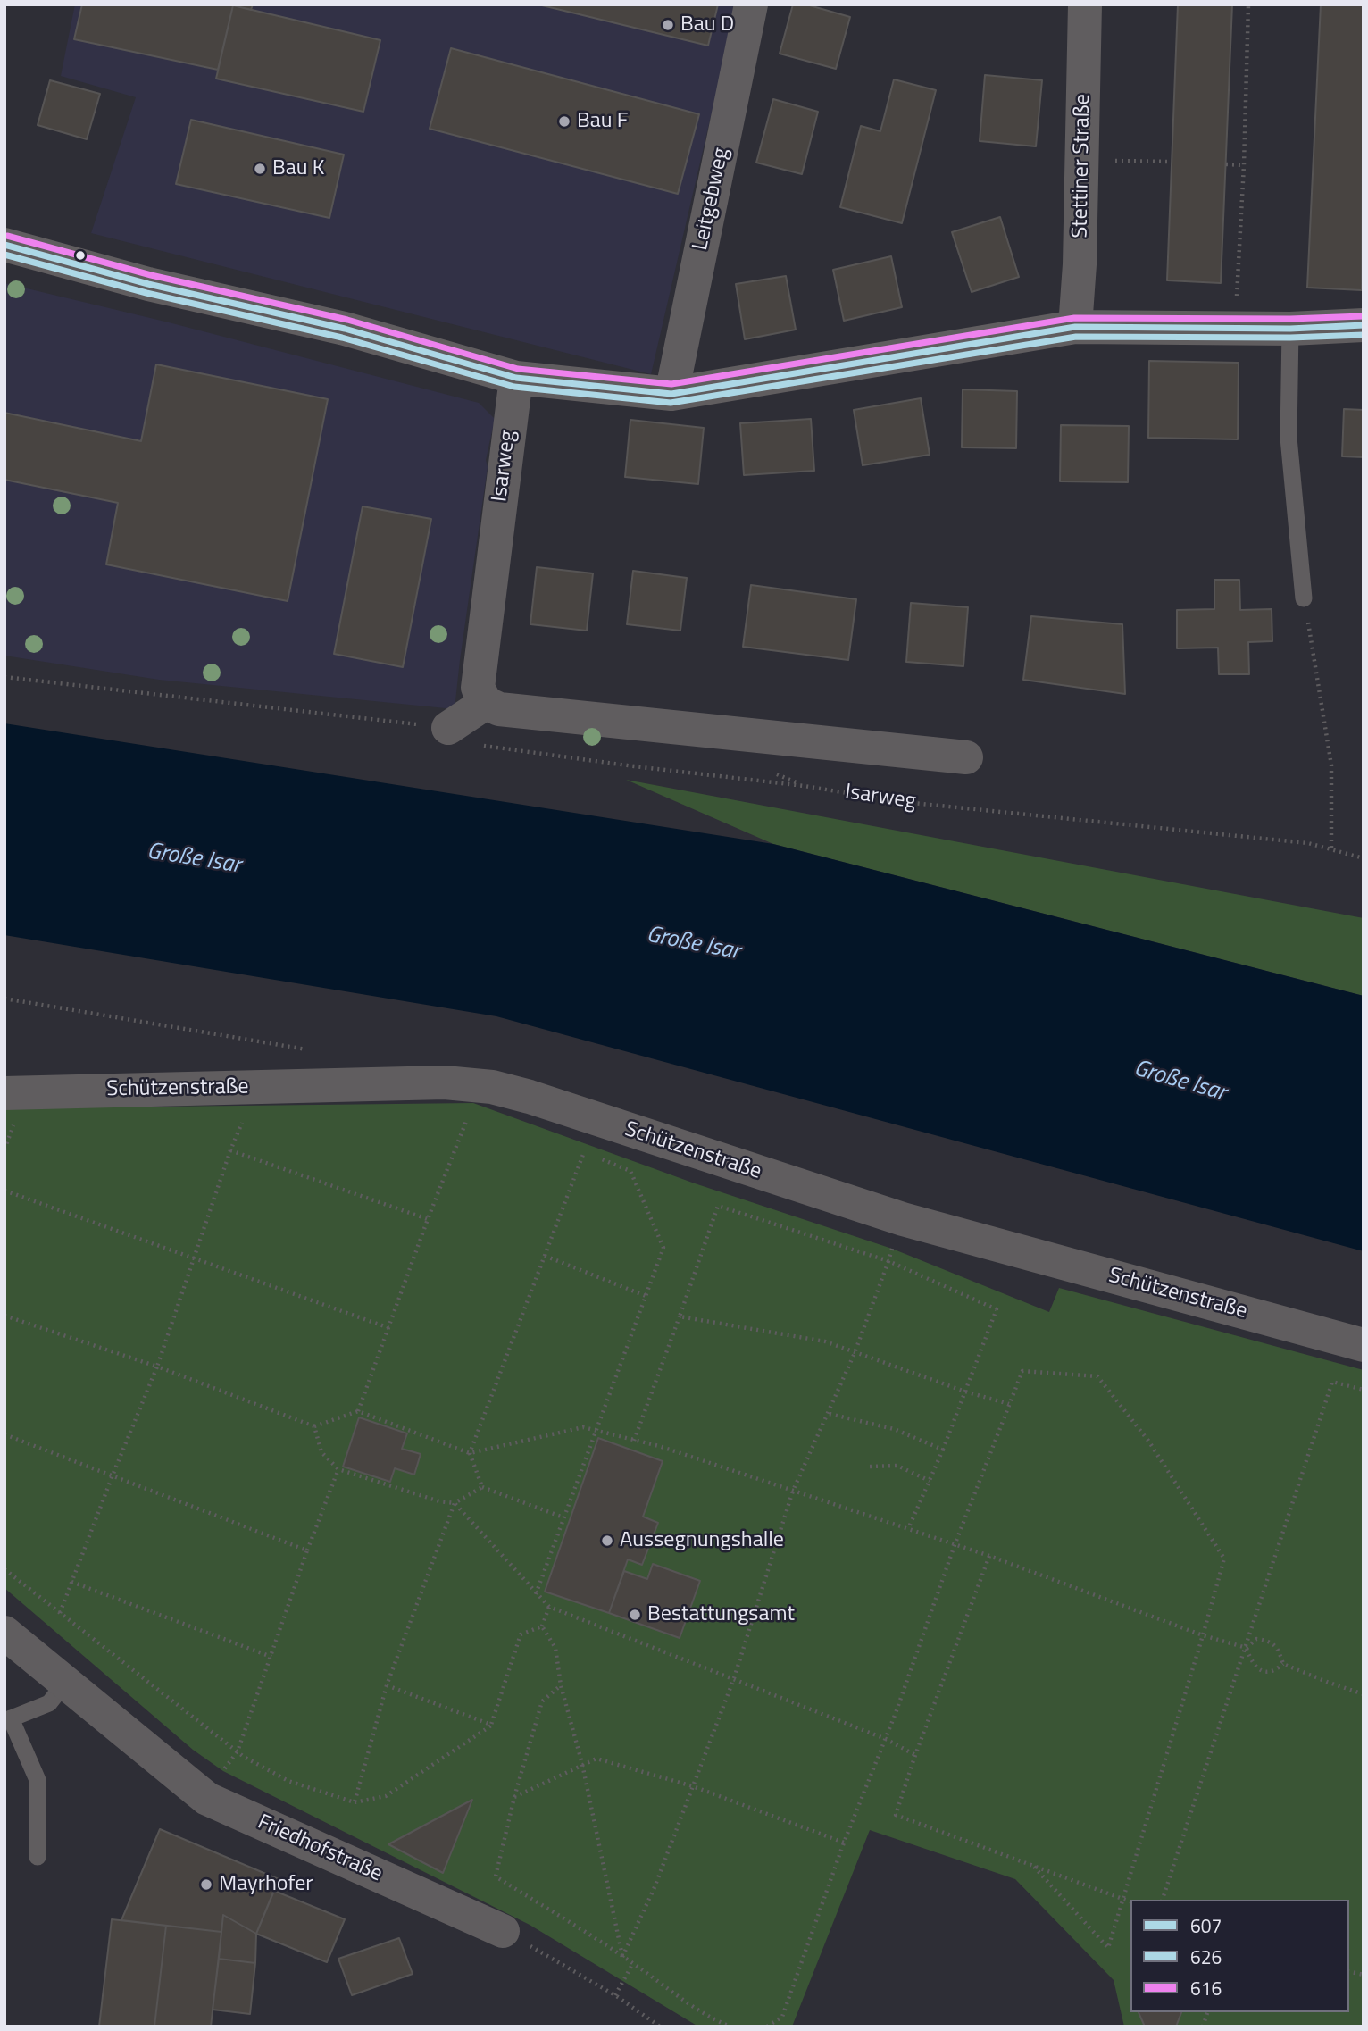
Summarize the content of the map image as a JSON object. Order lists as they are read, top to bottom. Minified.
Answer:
{"streets":{"street":["Stettiner Straße","Leitgebweg","Isarweg","Schützenstraße","Friedhofstraße"]},"water":["Große Isar"],"places":["Bau D","Bau F","Bau K","Aussegnungshalle","Bestattungsamt","Mayrhofer"],"lines":["transit line 616","transit line 607","transit line 626"],"legend":["607","626","616"]}
